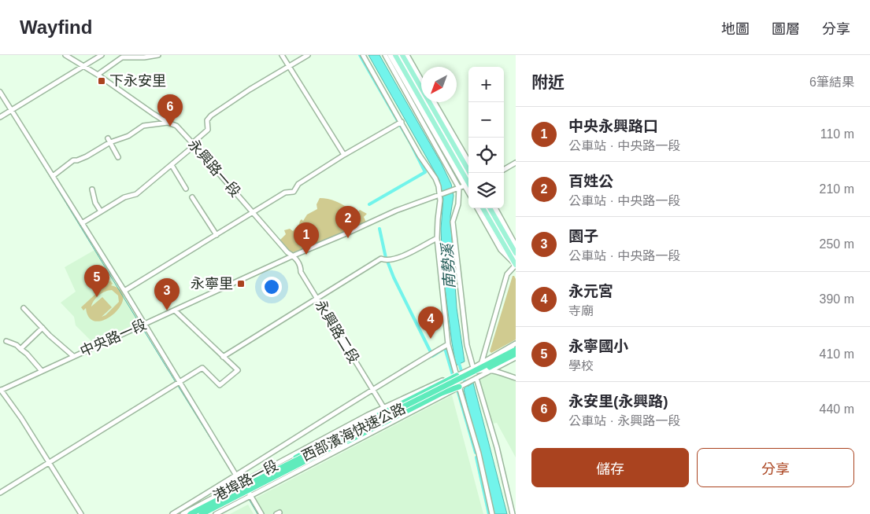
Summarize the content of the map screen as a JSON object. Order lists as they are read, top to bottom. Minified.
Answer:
{"streets":{"highway":["西部濱海快速公路"],"street":["永興路一段","永興路二段","中央路一段","港埠路一段"]},"crossings":[["永興路一段","永興路二段"],["永興路一段","中央路一段"],["永興路二段","中央路一段"],["永興路二段","港埠路一段"],["西部濱海快速公路","港埠路一段"]],"water":["南勢溪"],"places":{"transit":["下永安里","永寧里"]},"north":"bottom left","page":{"header":"Wayfind","nav":["地圖","圖層","分享"],"heading":["附近","6筆結果"],"map_buttons":["+","−"],"pins":["6","2","1","5","3","4"],"list":[{"mark":"1","name":"中央永興路口","note":"公車站 · 中央路一段","value":"110 m"},{"mark":"2","name":"百姓公","note":"公車站 · 中央路一段","value":"210 m"},{"mark":"3","name":"園子","note":"公車站 · 中央路一段","value":"250 m"},{"mark":"4","name":"永元宮","note":"寺廟","value":"390 m"},{"mark":"5","name":"永寧國小","note":"學校","value":"410 m"},{"mark":"6","name":"永安里(永興路)","note":"公車站 · 永興路一段","value":"440 m"}],"buttons":["儲存","分享"]}}
